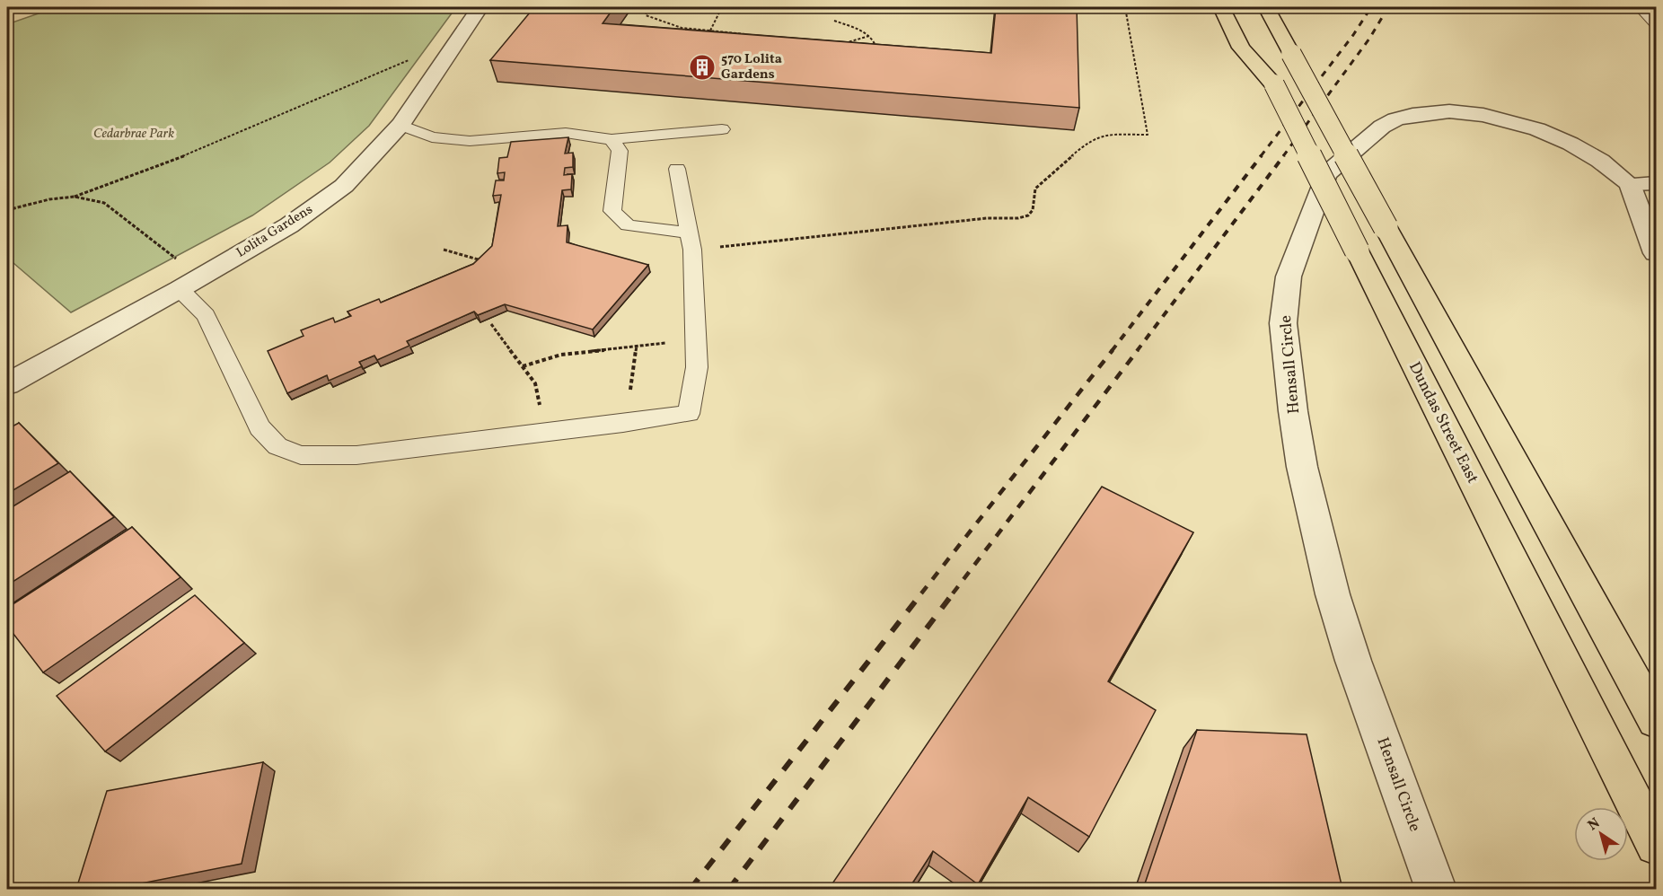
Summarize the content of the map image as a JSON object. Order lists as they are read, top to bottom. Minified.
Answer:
{"streets":{"main road":["Dundas Street East"],"street":["Lolita Gardens","Hensall Circle"]},"parks":["Cedarbrae Park"],"places":{"building":["570 Lolita Gardens"]},"north":"top left"}
